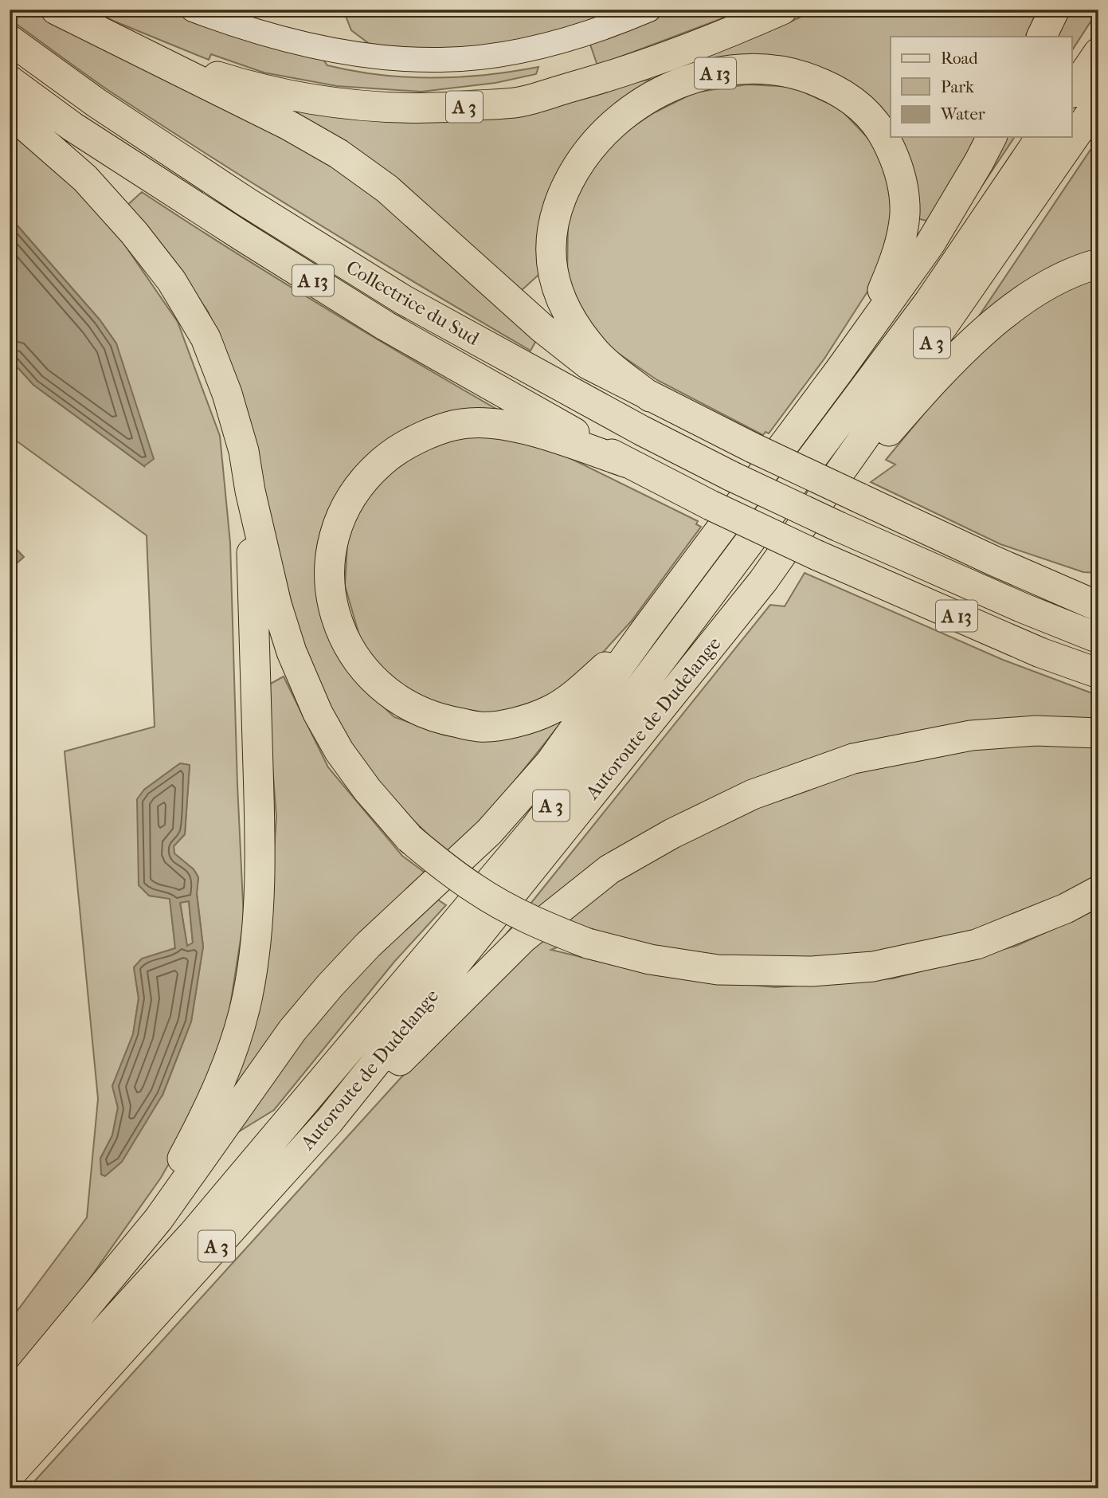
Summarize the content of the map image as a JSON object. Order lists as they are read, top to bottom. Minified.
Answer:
{"streets":{"highway":["A 13","A 3","Collectrice du Sud","Autoroute de Dudelange"]},"crossings":[["A 13","A 3"],["A 3","Collectrice du Sud"],["A 3","Autoroute de Dudelange"]],"legend":["Road","Park","Water"]}
